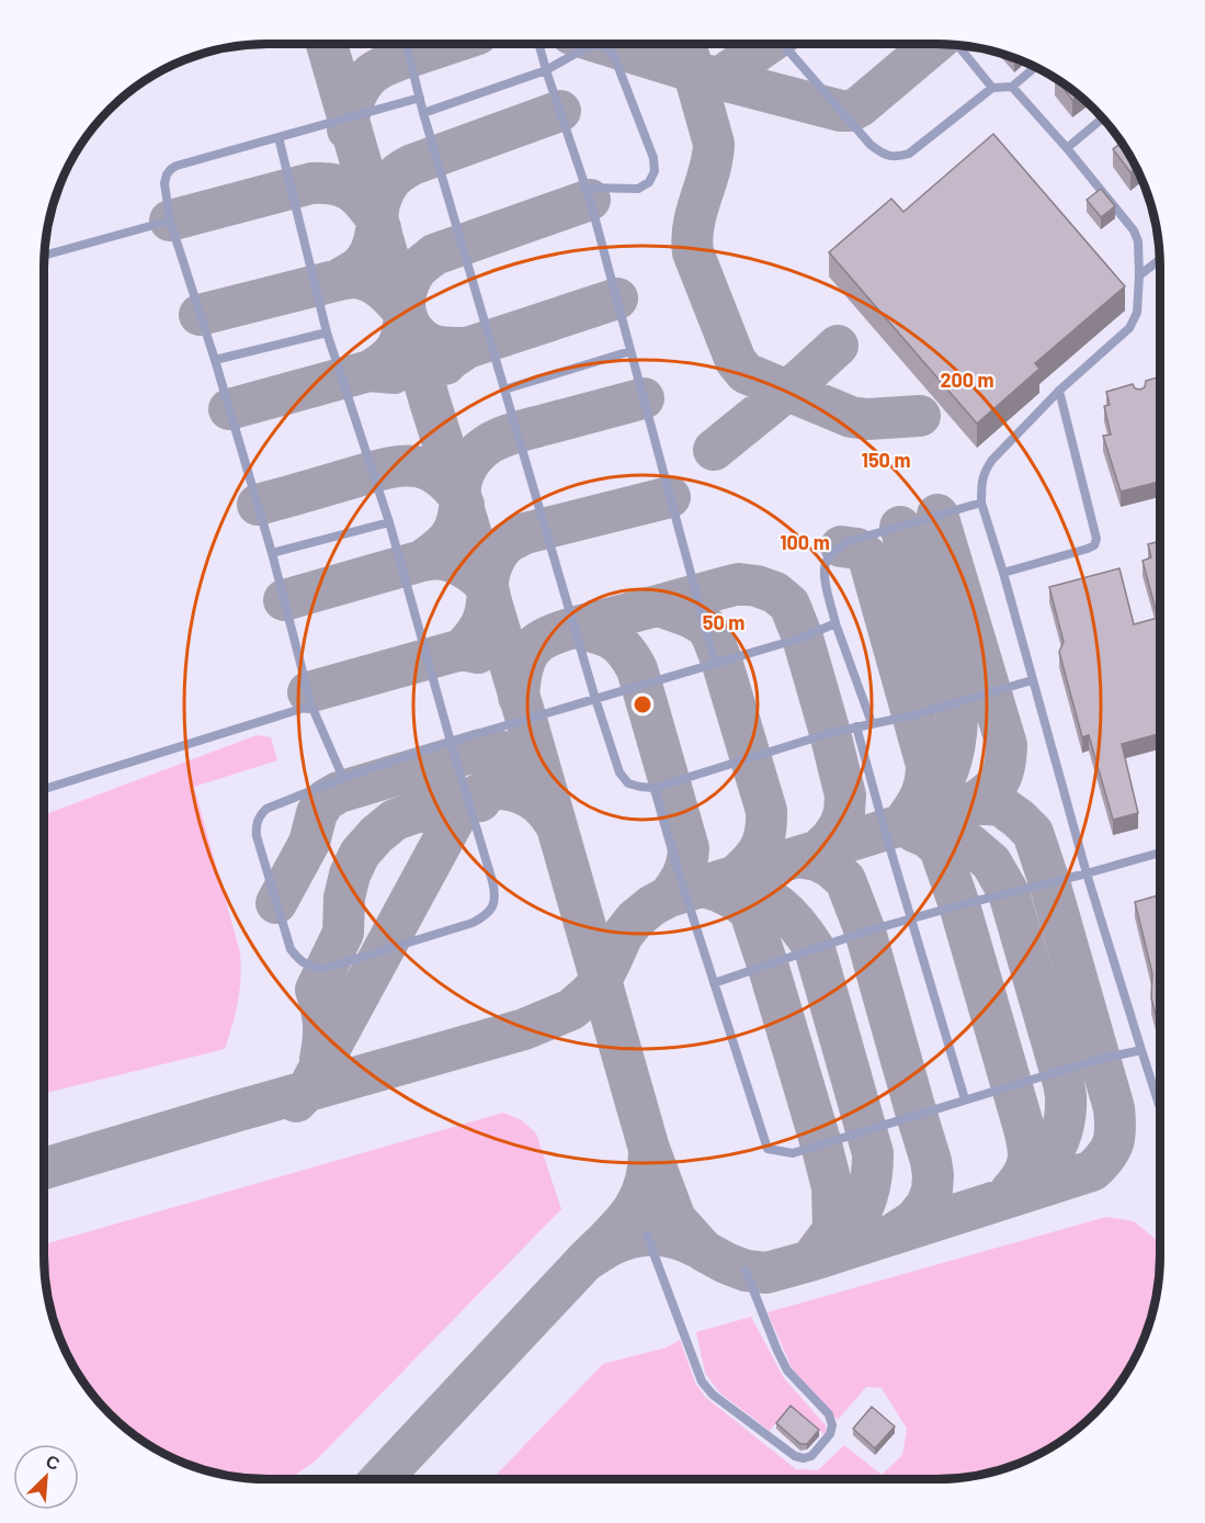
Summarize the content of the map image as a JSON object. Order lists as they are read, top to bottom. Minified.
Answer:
{"north":"top right","rings":["200 m","150 m","100 m","50 m"]}
